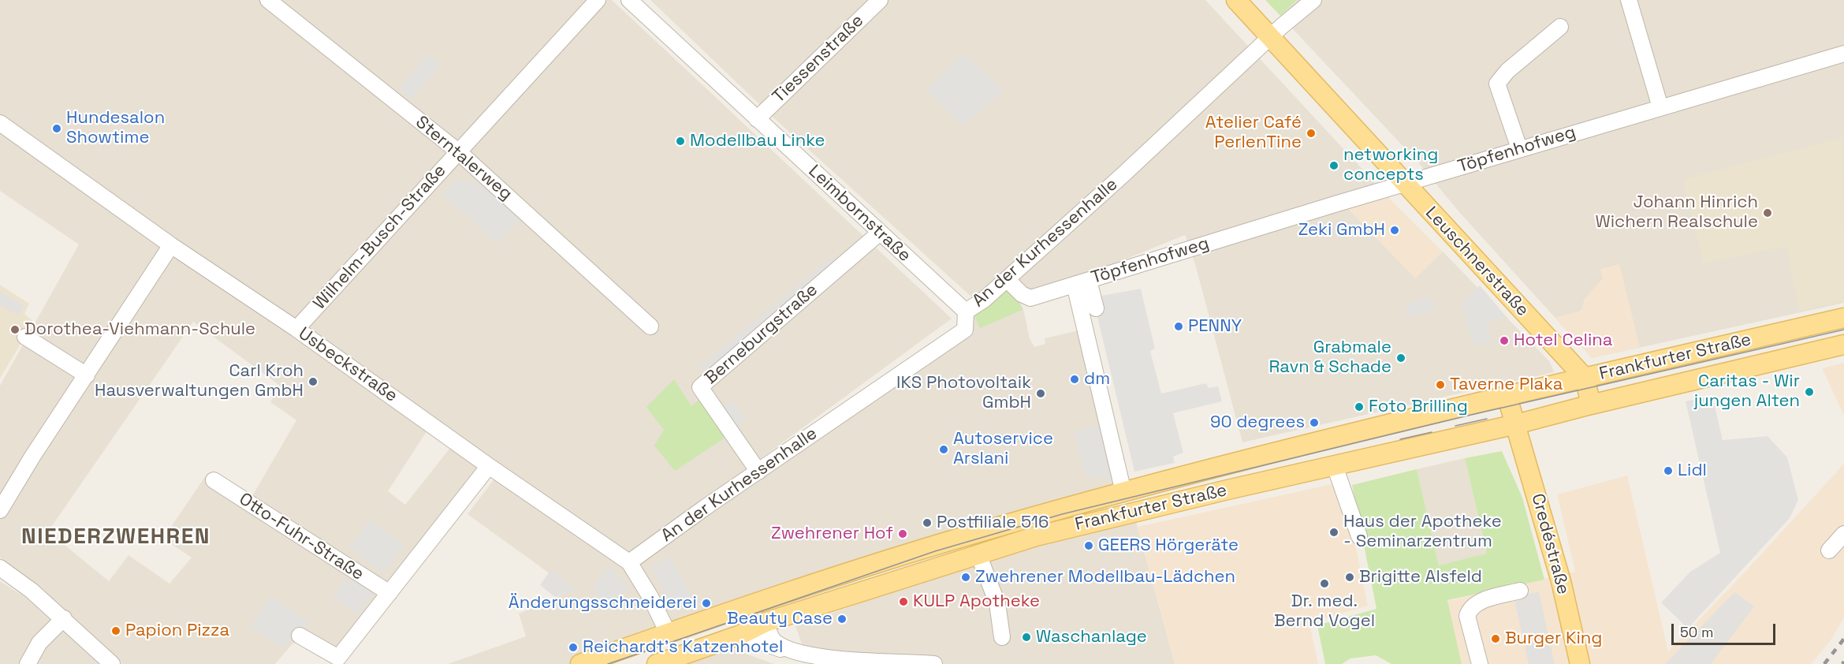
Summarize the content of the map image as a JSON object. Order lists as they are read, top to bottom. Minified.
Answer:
{"streets":{"main road":["Leuschnerstraße","Frankfurter Straße","Credéstraße"],"street":["Tiessenstraße","Töpfenhofweg","Sterntalerweg","Leimbornstraße","Wilhelm-Busch-Straße","An der Kurhessenhalle","Berneburgstraße","Usbeckstraße","Otto-Fuhr-Straße"]},"crossings":[["Tiessenstraße","Leimbornstraße"],["Töpfenhofweg","An der Kurhessenhalle"],["Töpfenhofweg","Leuschnerstraße"],["Sterntalerweg","Wilhelm-Busch-Straße"],["Leimbornstraße","An der Kurhessenhalle"],["Leimbornstraße","Berneburgstraße"],["Wilhelm-Busch-Straße","Usbeckstraße"],["An der Kurhessenhalle","Leuschnerstraße"],["An der Kurhessenhalle","Berneburgstraße"],["An der Kurhessenhalle","Usbeckstraße"],["Leuschnerstraße","Frankfurter Straße"],["Frankfurter Straße","Usbeckstraße"],["Frankfurter Straße","Credéstraße"]],"districts":["NIEDERZWEHREN"],"places":["Hundesalon Showtime","Atelier Café PerlenTine","Modellbau Linke","networking concepts","Johann Hinrich Wichern Realschule","Zeki GmbH","PENNY","Dorothea-Viehmann-Schule","Hotel Celina","Grabmale Ravn & Schade","dm","Carl Kroh Hausverwaltungen GmbH","Taverne Plaka","Caritas - Wir jungen Alten","IKS Photovoltaik GmbH","Foto Brilling","90 degrees","Autoservice Arslani","Lidl","Postfiliale 516","Haus der Apotheke - Seminarzentrum","Zwehrener Hof","GEERS Hörgeräte","Zwehrener Modellbau-Lädchen","Brigitte Alsfeld","Dr. med. Bernd Vogel","KULP Apotheke","Änderungsschneiderei","Beauty Case","Papion Pizza","Waschanlage","Burger King","Reichardt's Katzenhotel"],"scale_bar":"50 m"}
